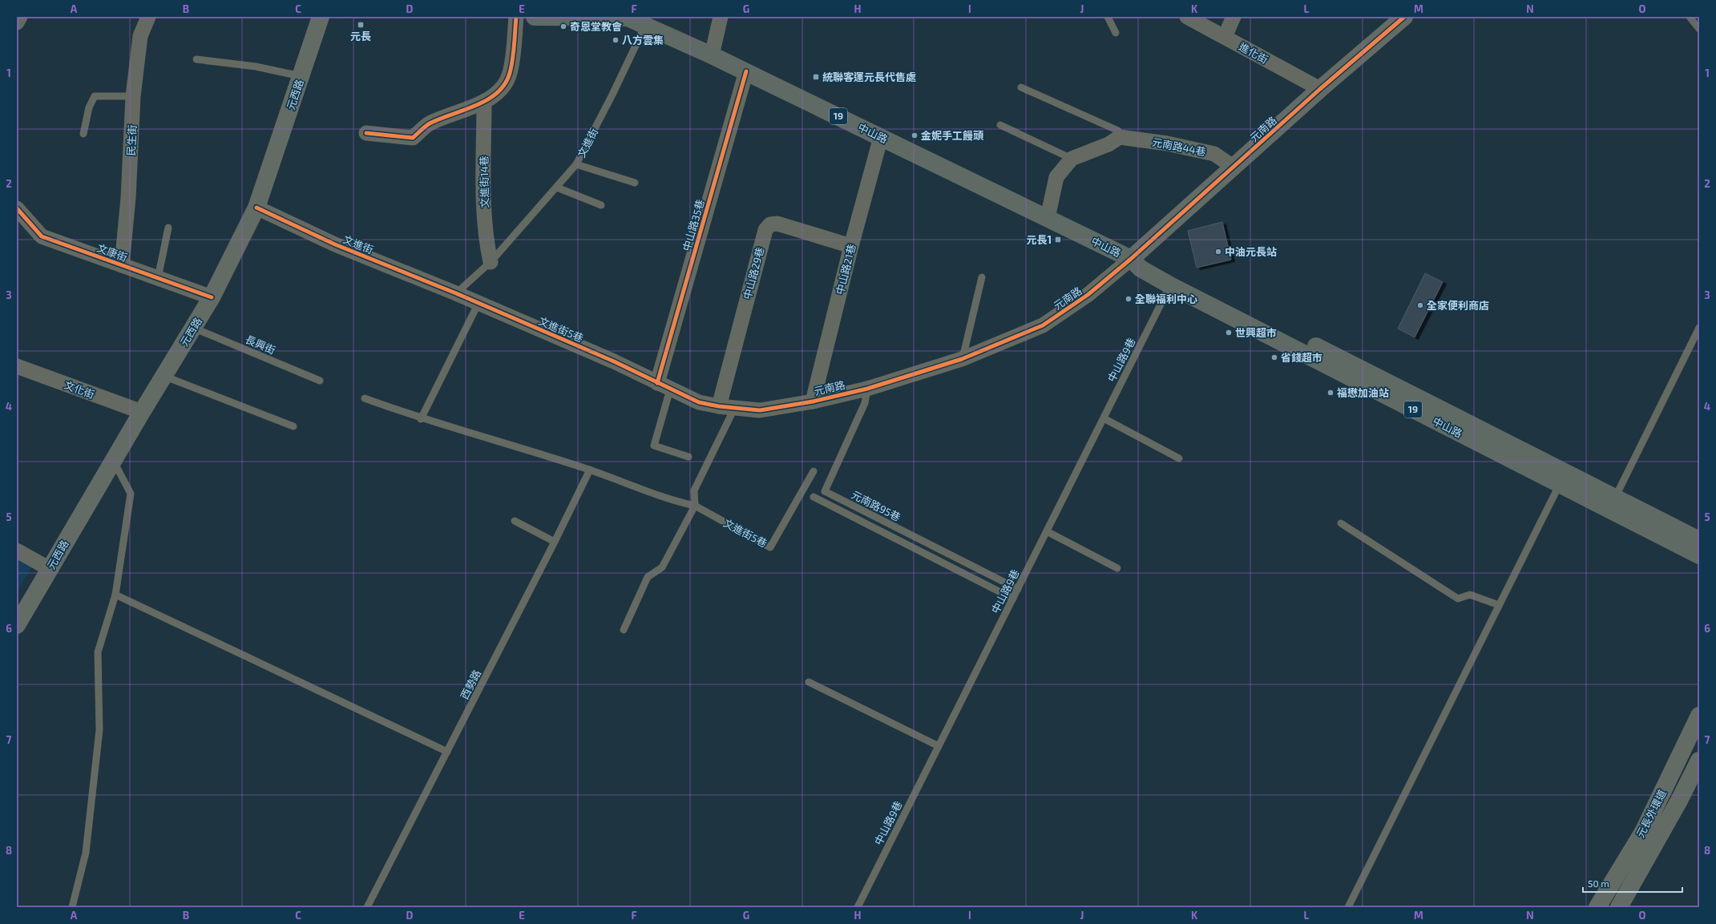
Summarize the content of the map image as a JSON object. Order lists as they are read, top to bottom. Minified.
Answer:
{"streets":{"main road":["19","中山路"],"street":["進化街","元西路","元南路","民生街","文進街","元南路44巷","文進街14巷","中山路35巷","文康街","中山路21巷","中山路29巷","文進街5巷","文化街","元長外環道"],"lane":["長興街","中山路9巷","元南路95巷","西勢路"]},"crossings":[["進化街","元南路"],["元西路","文進街"],["元西路","文康街"],["元西路","長興街"],["元西路","文化街"],["元南路","中山路"],["元南路","元南路44巷"],["元南路","中山路35巷"],["元南路","中山路21巷"],["元南路","中山路29巷"],["元南路","文進街5巷"],["元南路","元南路95巷"],["中山路","文進街"],["中山路","中山路35巷"],["中山路","中山路21巷"],["中山路","中山路9巷"],["民生街","文康街"],["文進街","文進街14巷"],["文進街","文進街5巷"],["中山路35巷","文進街5巷"],["中山路21巷","中山路29巷"],["文進街5巷","西勢路"],["中山路9巷","元南路95巷"]],"places":{"transit":["元長","統聯客運元長代售處","元長1"],"other":["奇恩堂教會","八方雲集","金妮手工饅頭","中油元長站","全聯福利中心","全家便利商店","世興超市","省錢超市","福懋加油站"]},"scale_bar":"50 m","grid":{"columns":["A","B","C","D","E","F","G","H","I","J","K","L","M","N","O"],"rows":["1","2","3","4","5","6","7","8"]}}
